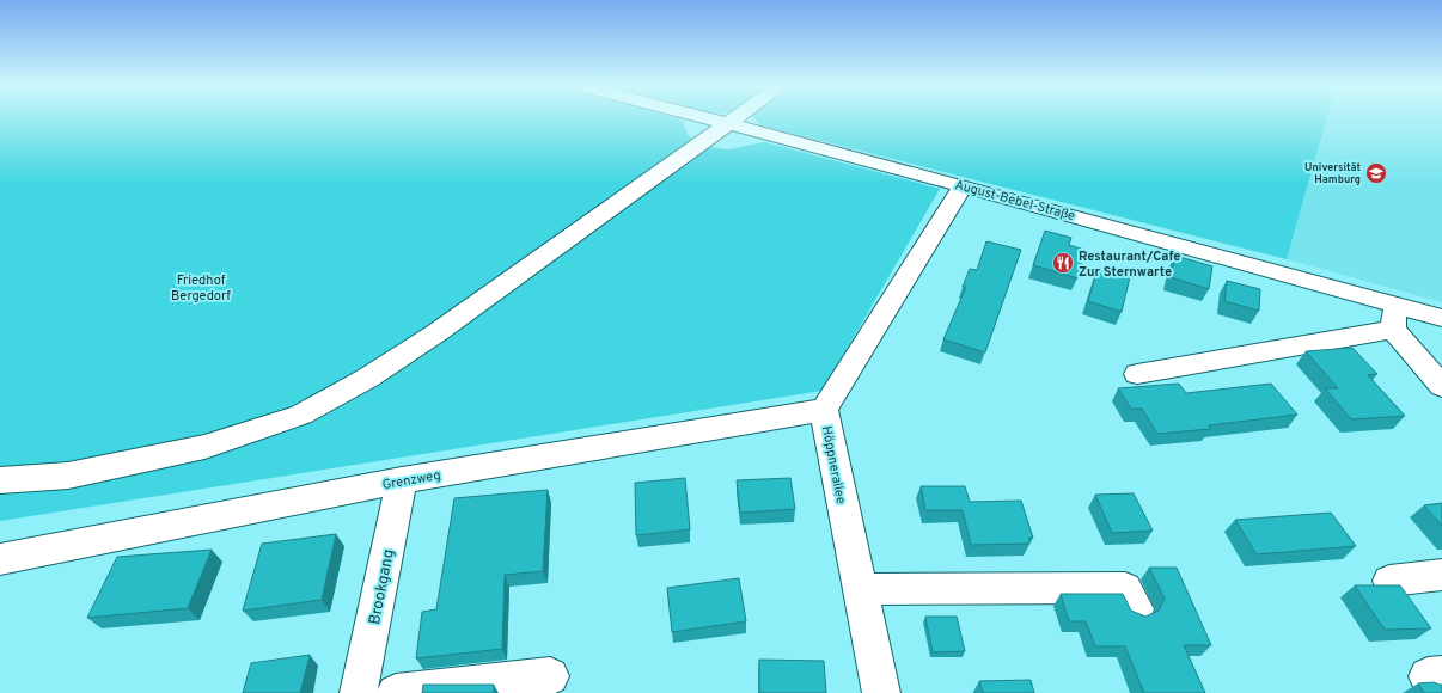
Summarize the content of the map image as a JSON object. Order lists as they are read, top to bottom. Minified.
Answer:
{"streets":{"street":["August-Bebel-Straße","Höppnerallee","Grenzweg","Brookgang"]},"crossings":[["August-Bebel-Straße","Höppnerallee"],["Höppnerallee","Grenzweg"],["Grenzweg","Brookgang"]],"parks":["Friedhof Bergedorf"],"places":{"school or university":["Universität Hamburg"],"restaurant":["Restaurant/Cafe Zur Sternwarte"]}}
